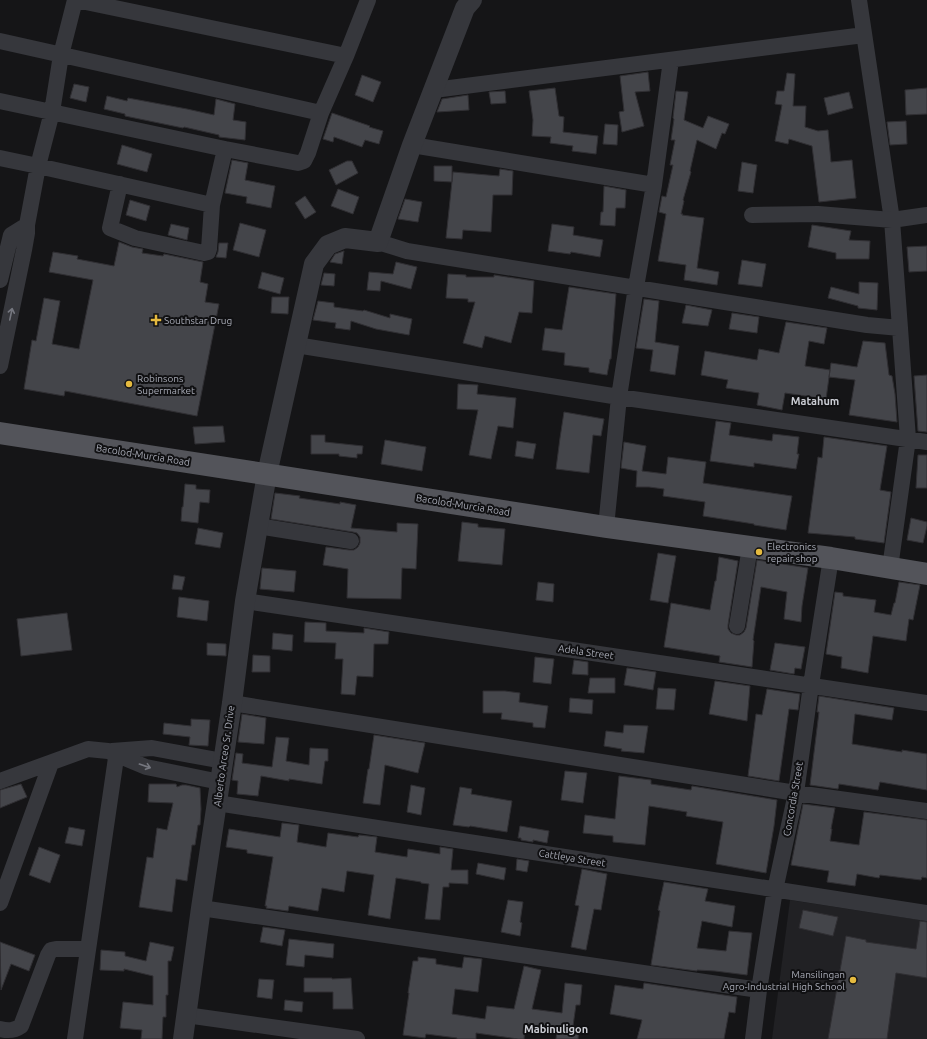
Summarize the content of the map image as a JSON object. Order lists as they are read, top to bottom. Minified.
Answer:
{"streets":{"main road":["Bacolod-Murcia Road"],"street":["Adela Street","Alberto Arceo Sr. Drive","Concordia Street","Cattleya Street"]},"crossings":[["Bacolod-Murcia Road","Alberto Arceo Sr. Drive"],["Bacolod-Murcia Road","Concordia Street"],["Adela Street","Alberto Arceo Sr. Drive"],["Adela Street","Concordia Street"],["Alberto Arceo Sr. Drive","Cattleya Street"],["Concordia Street","Cattleya Street"]],"districts":["Matahum","Mabinuligon"],"places":{"health":["Southstar Drug"],"other":["Robinsons Supermarket","Electronics repair shop","Mansilingan Agro-Industrial High School"]}}
